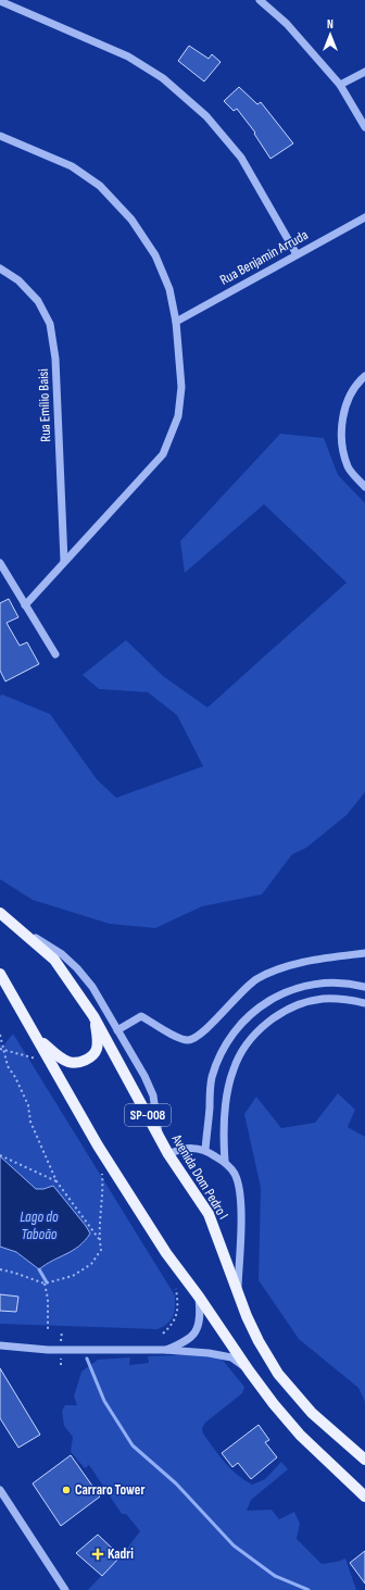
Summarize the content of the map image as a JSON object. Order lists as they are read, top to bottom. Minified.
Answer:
{"streets":{"main road":["SP-008","Avenida Dom Pedro I"],"street":["Rua Benjamin Arruda","Rua Emílio Baisi"]},"water":["Lago do Taboão"],"places":{"other":["Carraro Tower"],"health":["Kadri"]},"north":"top"}
